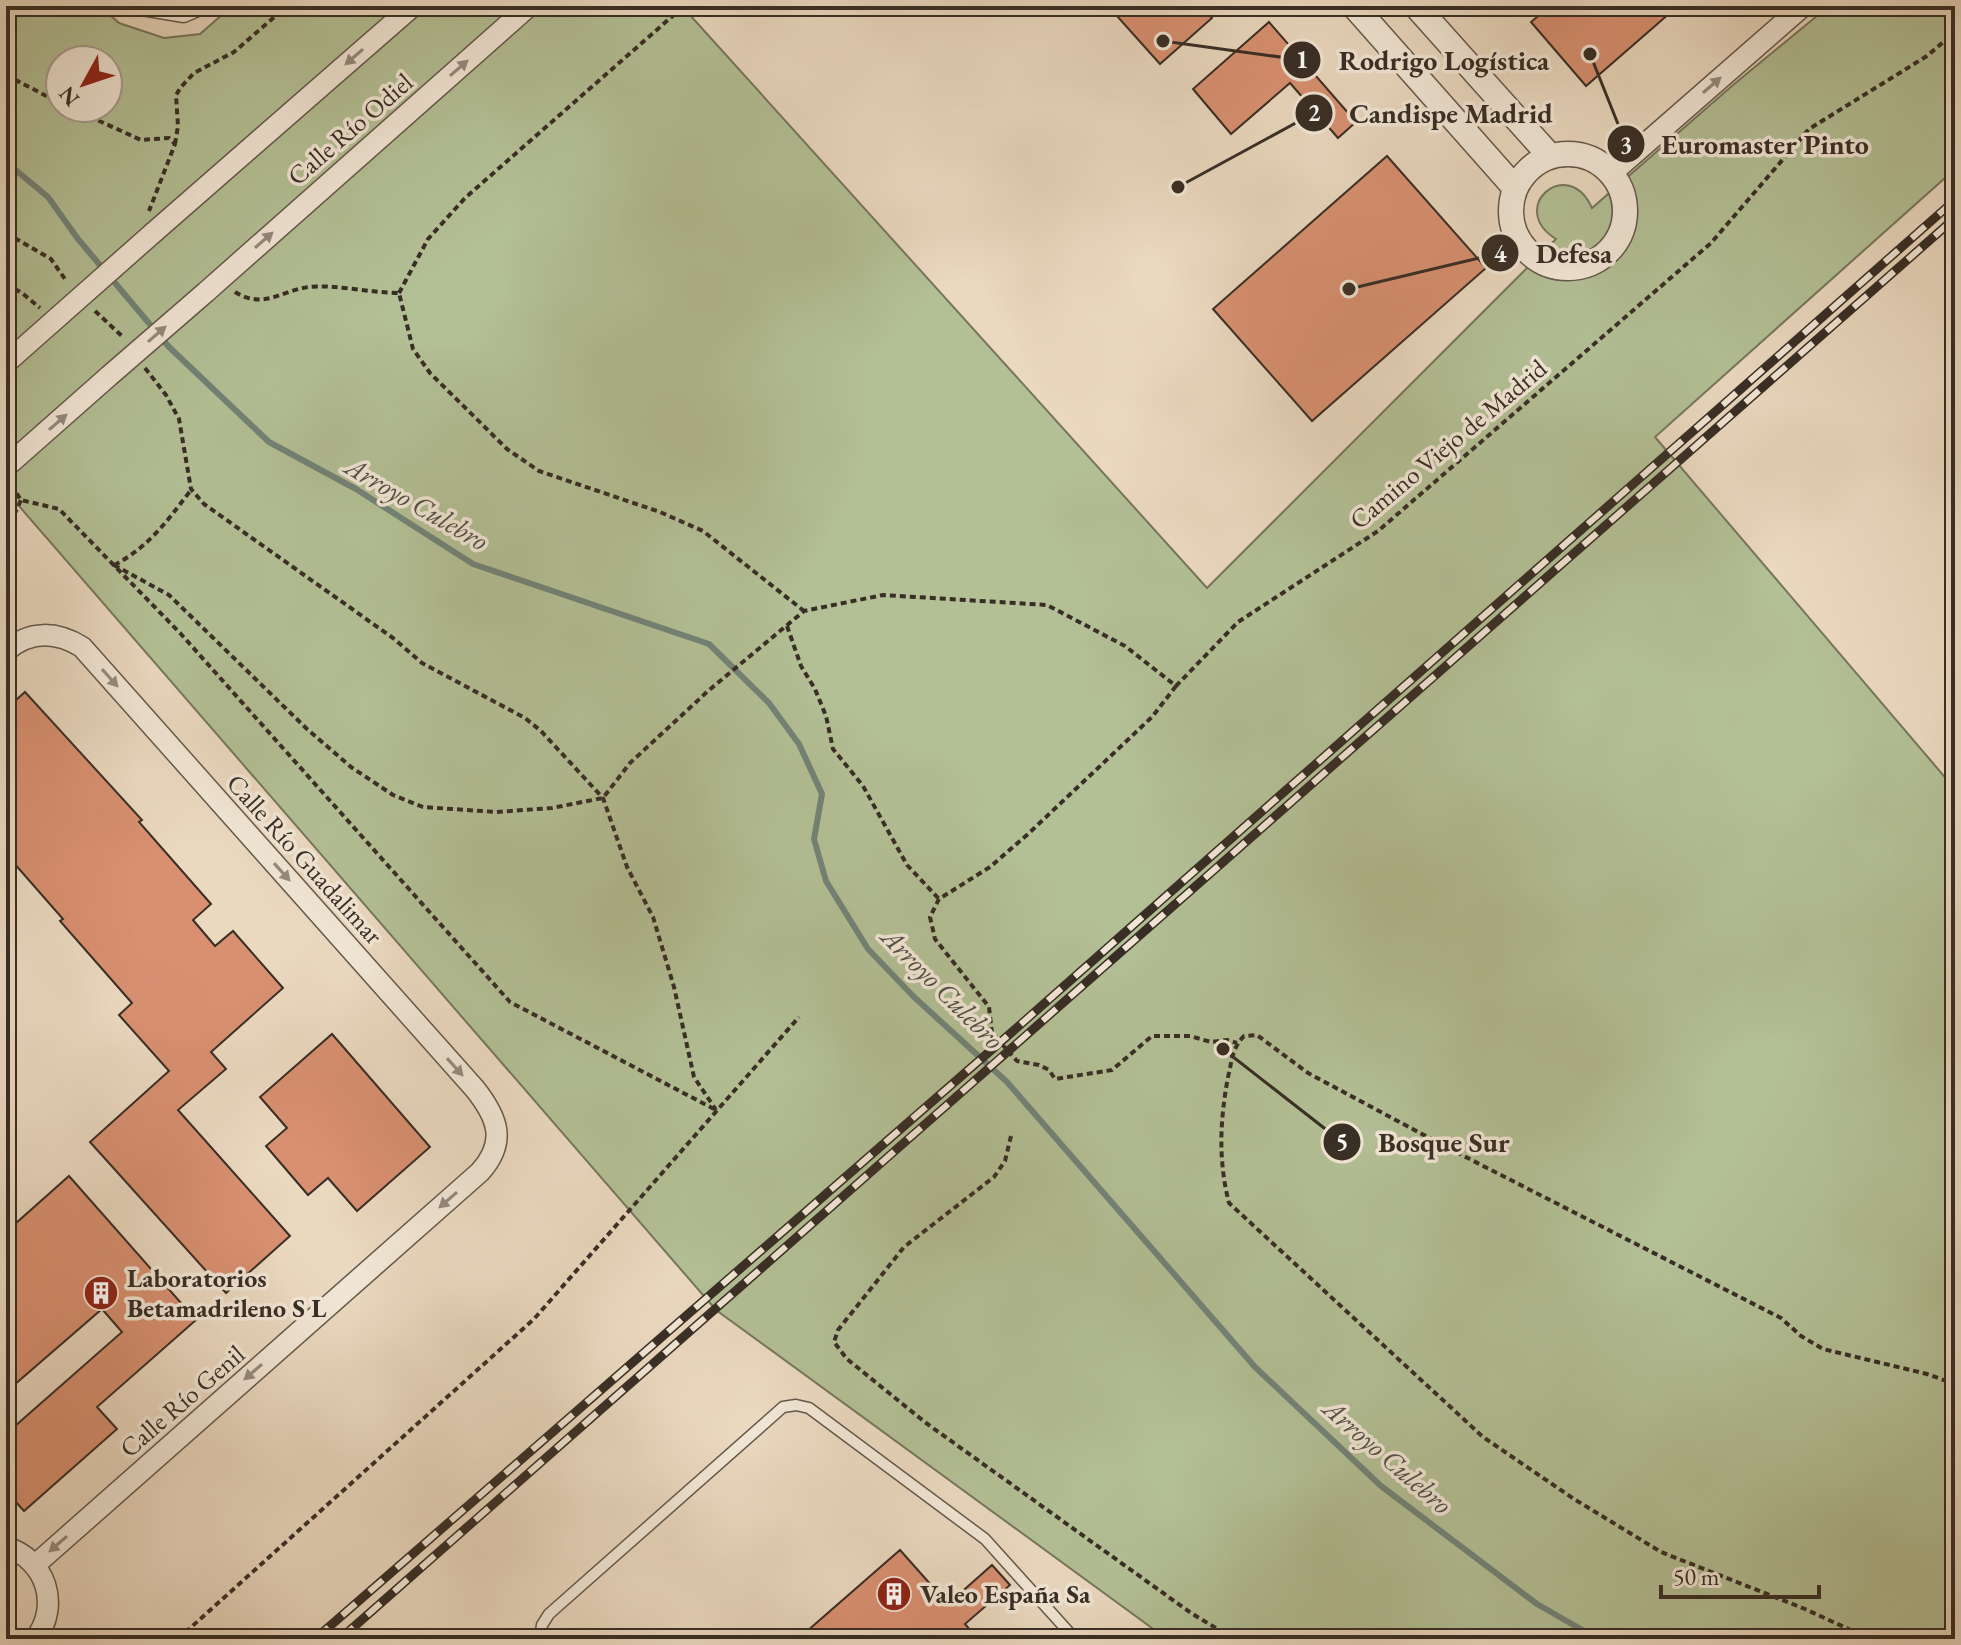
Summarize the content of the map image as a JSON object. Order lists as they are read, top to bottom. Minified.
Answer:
{"streets":{"street":["Calle Río Odiel","Calle Río Guadalimar","Calle Río Genil"],"path":["Camino Viejo de Madrid"]},"crossings":[["Calle Río Guadalimar","Calle Río Genil"]],"one_way":["Calle Río Guadalimar","Calle Río Genil"],"water":["Arroyo Culebro"],"places":{"other":["Rodrigo Logística","Euromaster Pinto","Candispe Madrid","Defesa","Bosque Sur"],"building":["Laboratorios Betamadrileno S L","Valeo España Sa"]},"scale_bar":"50 m","north":"bottom left"}
